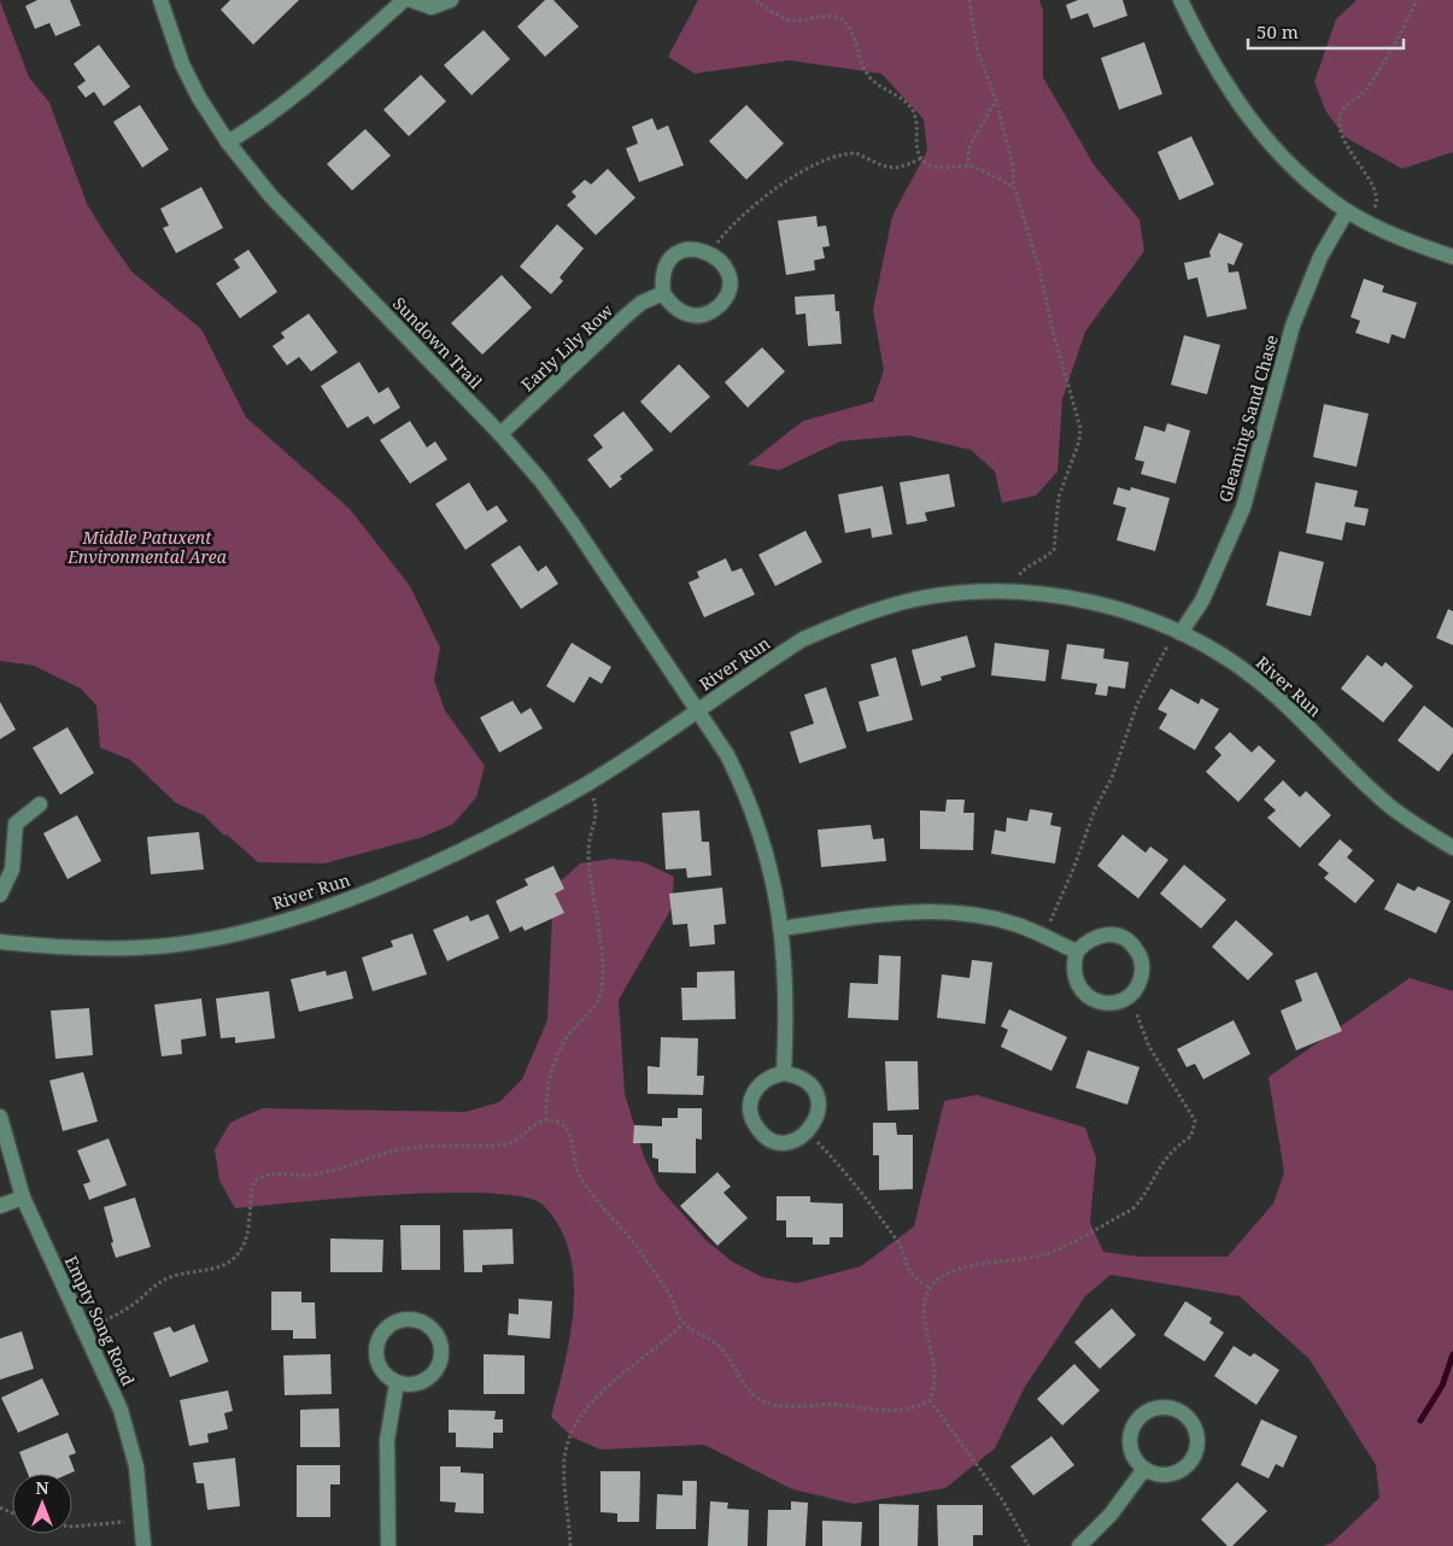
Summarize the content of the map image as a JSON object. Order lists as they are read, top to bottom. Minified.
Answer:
{"streets":{"street":["Sundown Trail","Early Lily Row","Gleaming Sand Chase","River Run","Empty Song Road"]},"crossings":[["Sundown Trail","Early Lily Row"],["Sundown Trail","River Run"],["Gleaming Sand Chase","River Run"]],"parks":["Middle Patuxent Environmental Area"],"scale_bar":"50 m","north":"top"}
